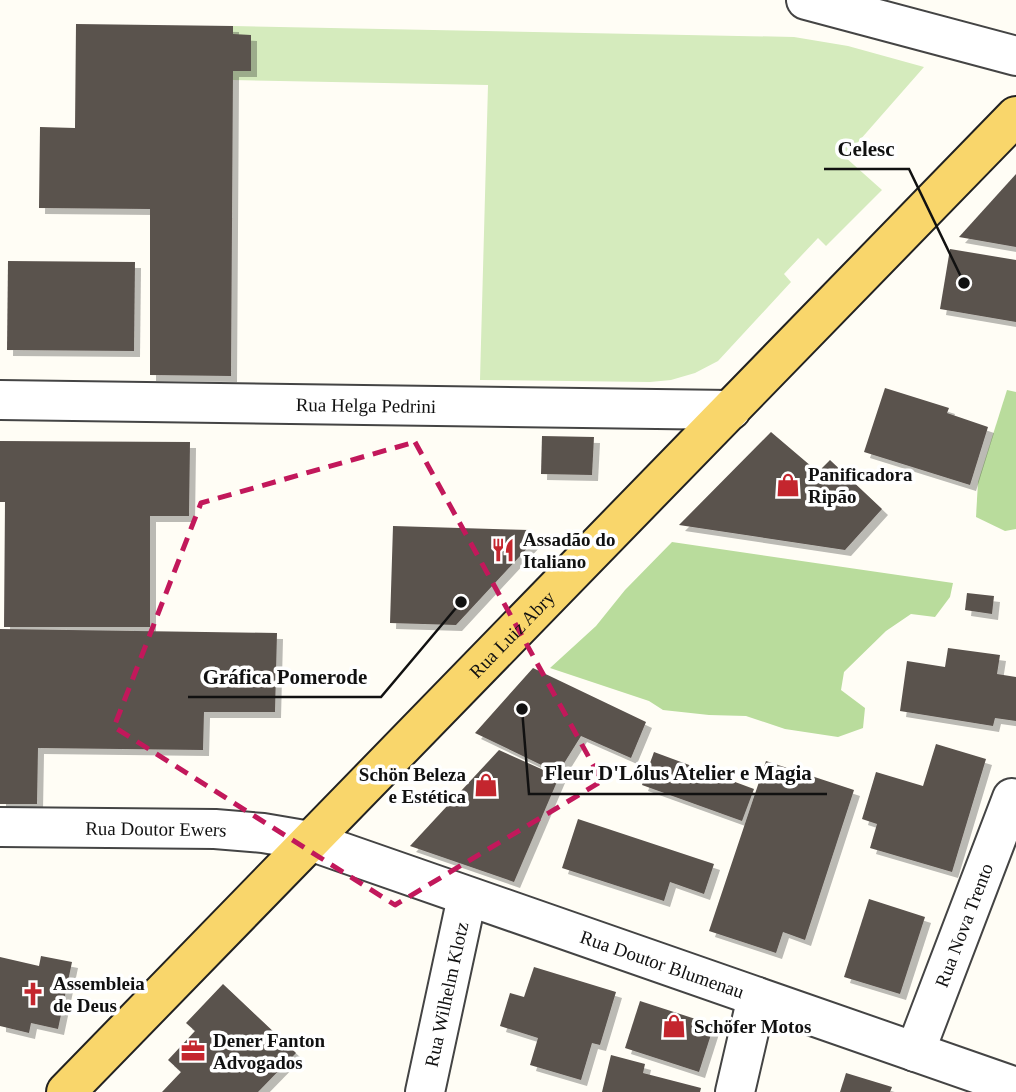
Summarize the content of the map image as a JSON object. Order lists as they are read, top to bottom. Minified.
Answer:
{"streets":{"main road":["Rua Luiz Abry"],"street":["Rua Helga Pedrini","Rua Doutor Ewers","Rua Nova Trento","Rua Doutor Blumenau","Rua Wilhelm Klotz"]},"crossings":[["Rua Helga Pedrini","Rua Luiz Abry"],["Rua Luiz Abry","Rua Doutor Ewers"],["Rua Luiz Abry","Rua Doutor Blumenau"],["Rua Doutor Ewers","Rua Doutor Blumenau"],["Rua Nova Trento","Rua Doutor Blumenau"],["Rua Doutor Blumenau","Rua Wilhelm Klotz"]],"places":{"other":["Celesc","Gráfica Pomerode","Fleur D'Lólus Atelier e Magia"],"shop":["Panificadora Ripão","Schön Beleza e Estética","Schöfer Motos"],"restaurant":["Assadão do Italiano"],"church":["Assembleia de Deus"],"office":["Dener Fanton Advogados"]}}
